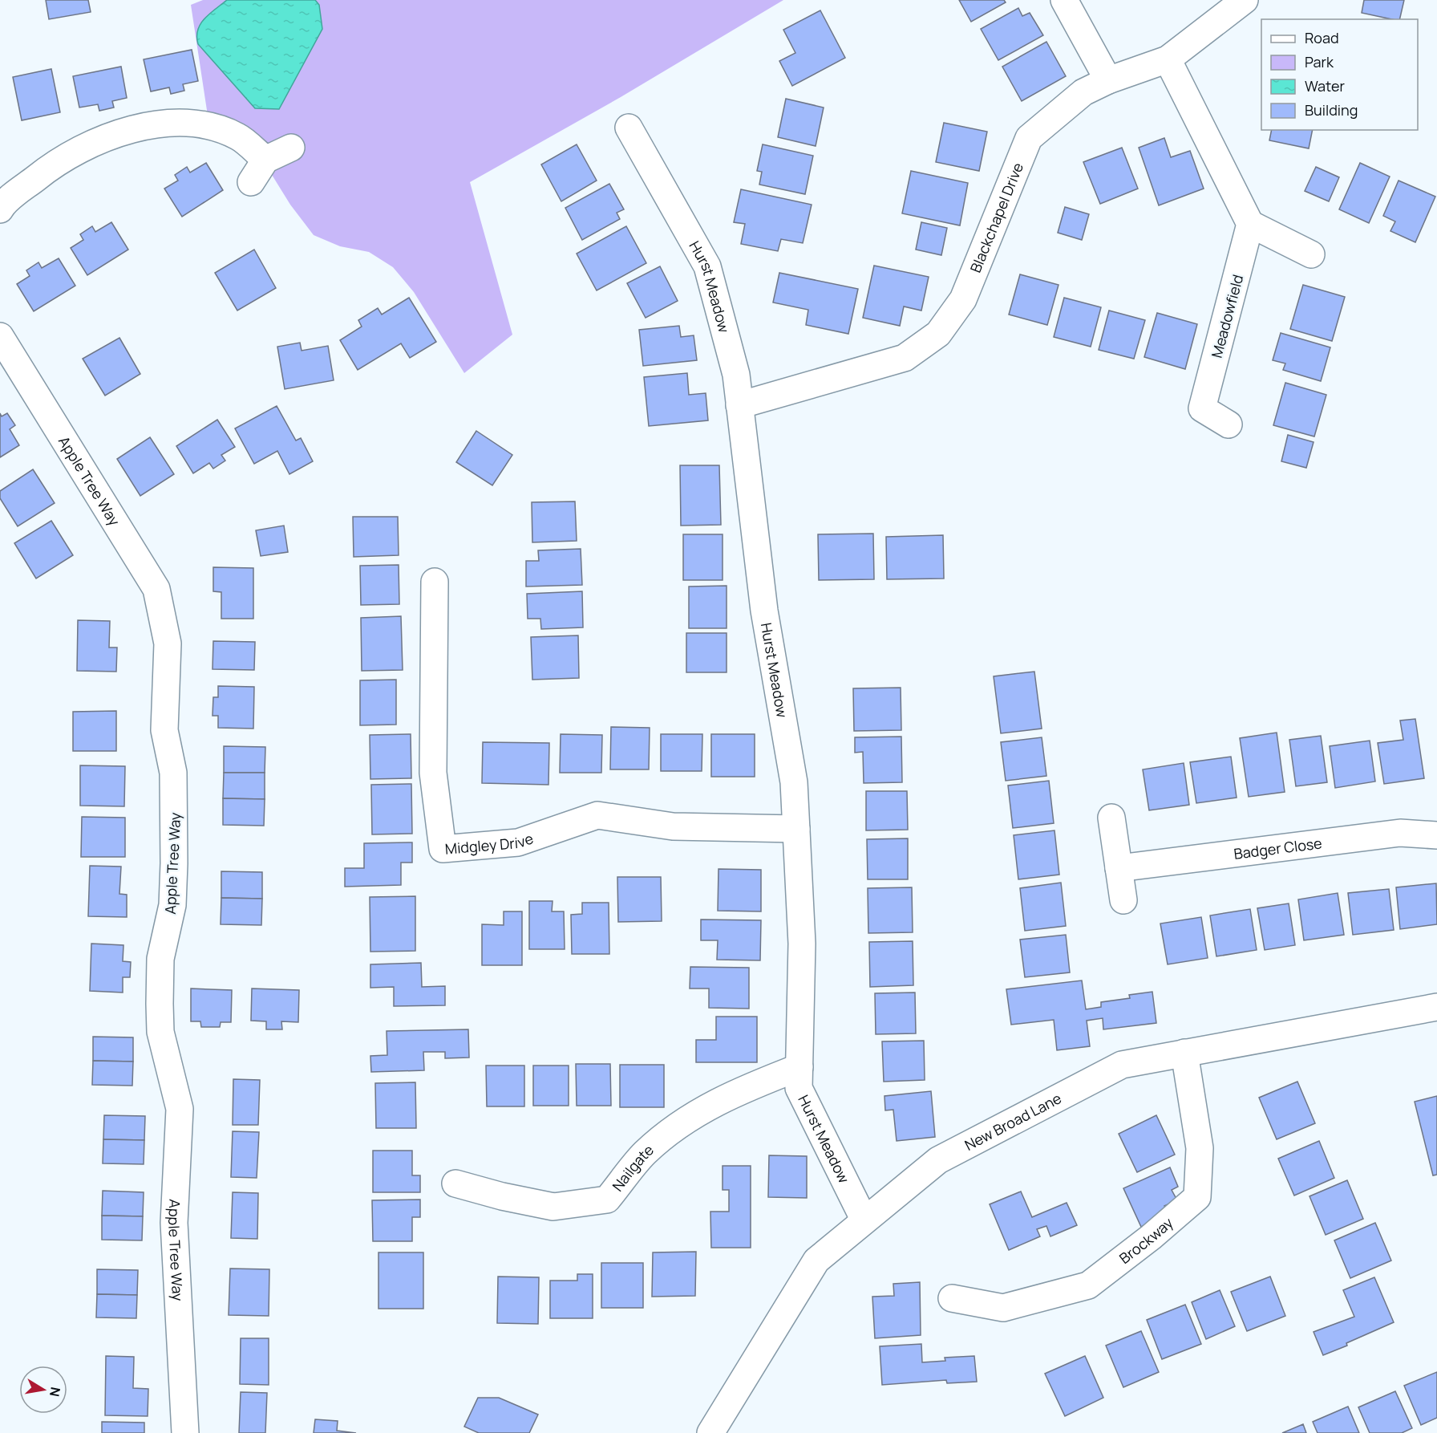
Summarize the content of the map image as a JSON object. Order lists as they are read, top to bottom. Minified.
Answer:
{"streets":{"street":["Blackchapel Drive","Hurst Meadow","Meadowfield","Apple Tree Way","Midgley Drive","Badger Close","New Broad Lane","Nailgate","Brockway"]},"crossings":[["Blackchapel Drive","Hurst Meadow"],["Hurst Meadow","Midgley Drive"],["Hurst Meadow","New Broad Lane"],["Hurst Meadow","Nailgate"],["New Broad Lane","Brockway"]],"legend":["Road","Park","Water","Building"],"north":"right"}
